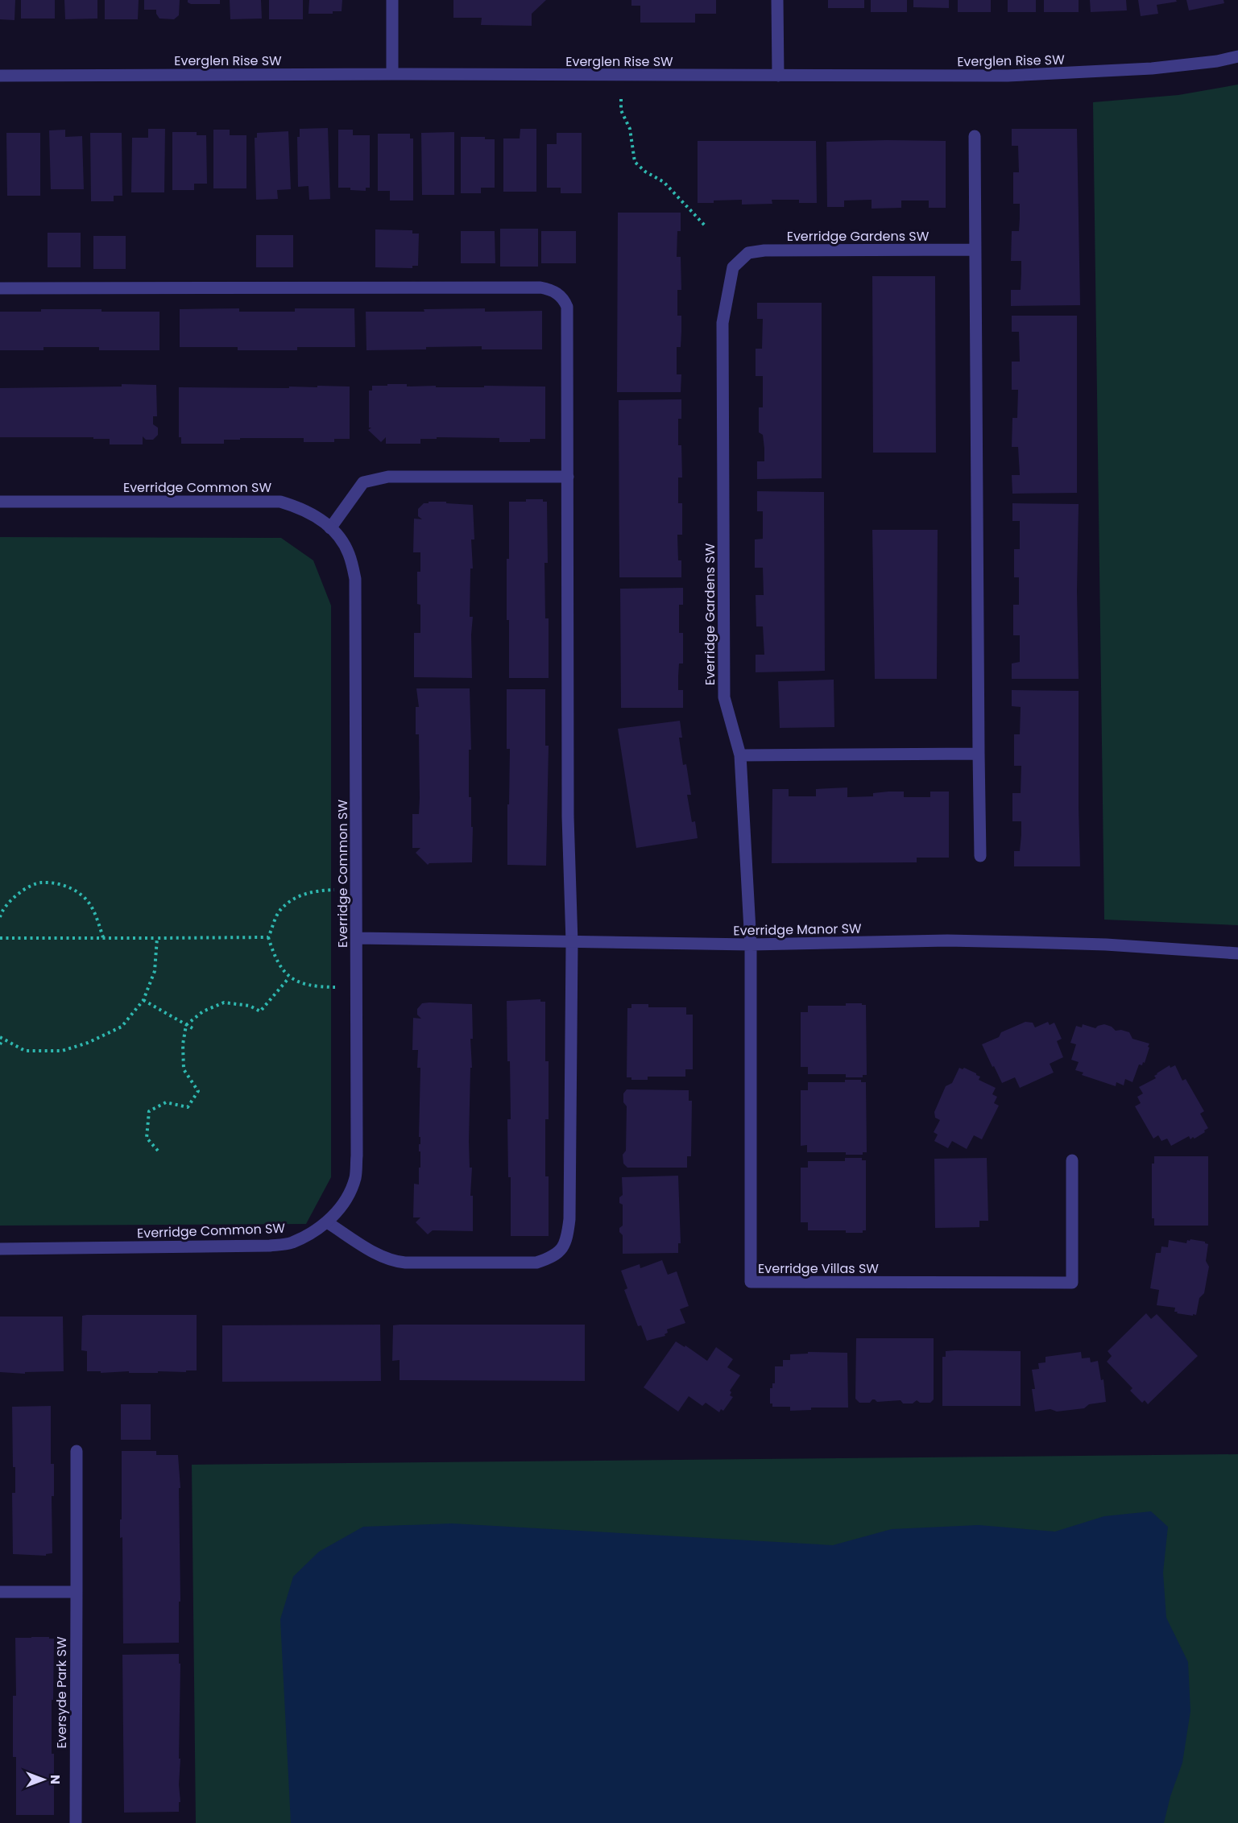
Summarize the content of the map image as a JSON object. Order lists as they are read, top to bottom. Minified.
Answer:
{"streets":{"street":["Everglen Rise SW","Everridge Gardens SW","Everridge Common SW","Everridge Manor SW","Everridge Villas SW","Eversyde Park SW"]},"crossings":[["Everridge Gardens SW","Everridge Manor SW"],["Everridge Gardens SW","Everridge Villas SW"],["Everridge Common SW","Everridge Manor SW"],["Everridge Manor SW","Everridge Villas SW"]],"north":"right"}
